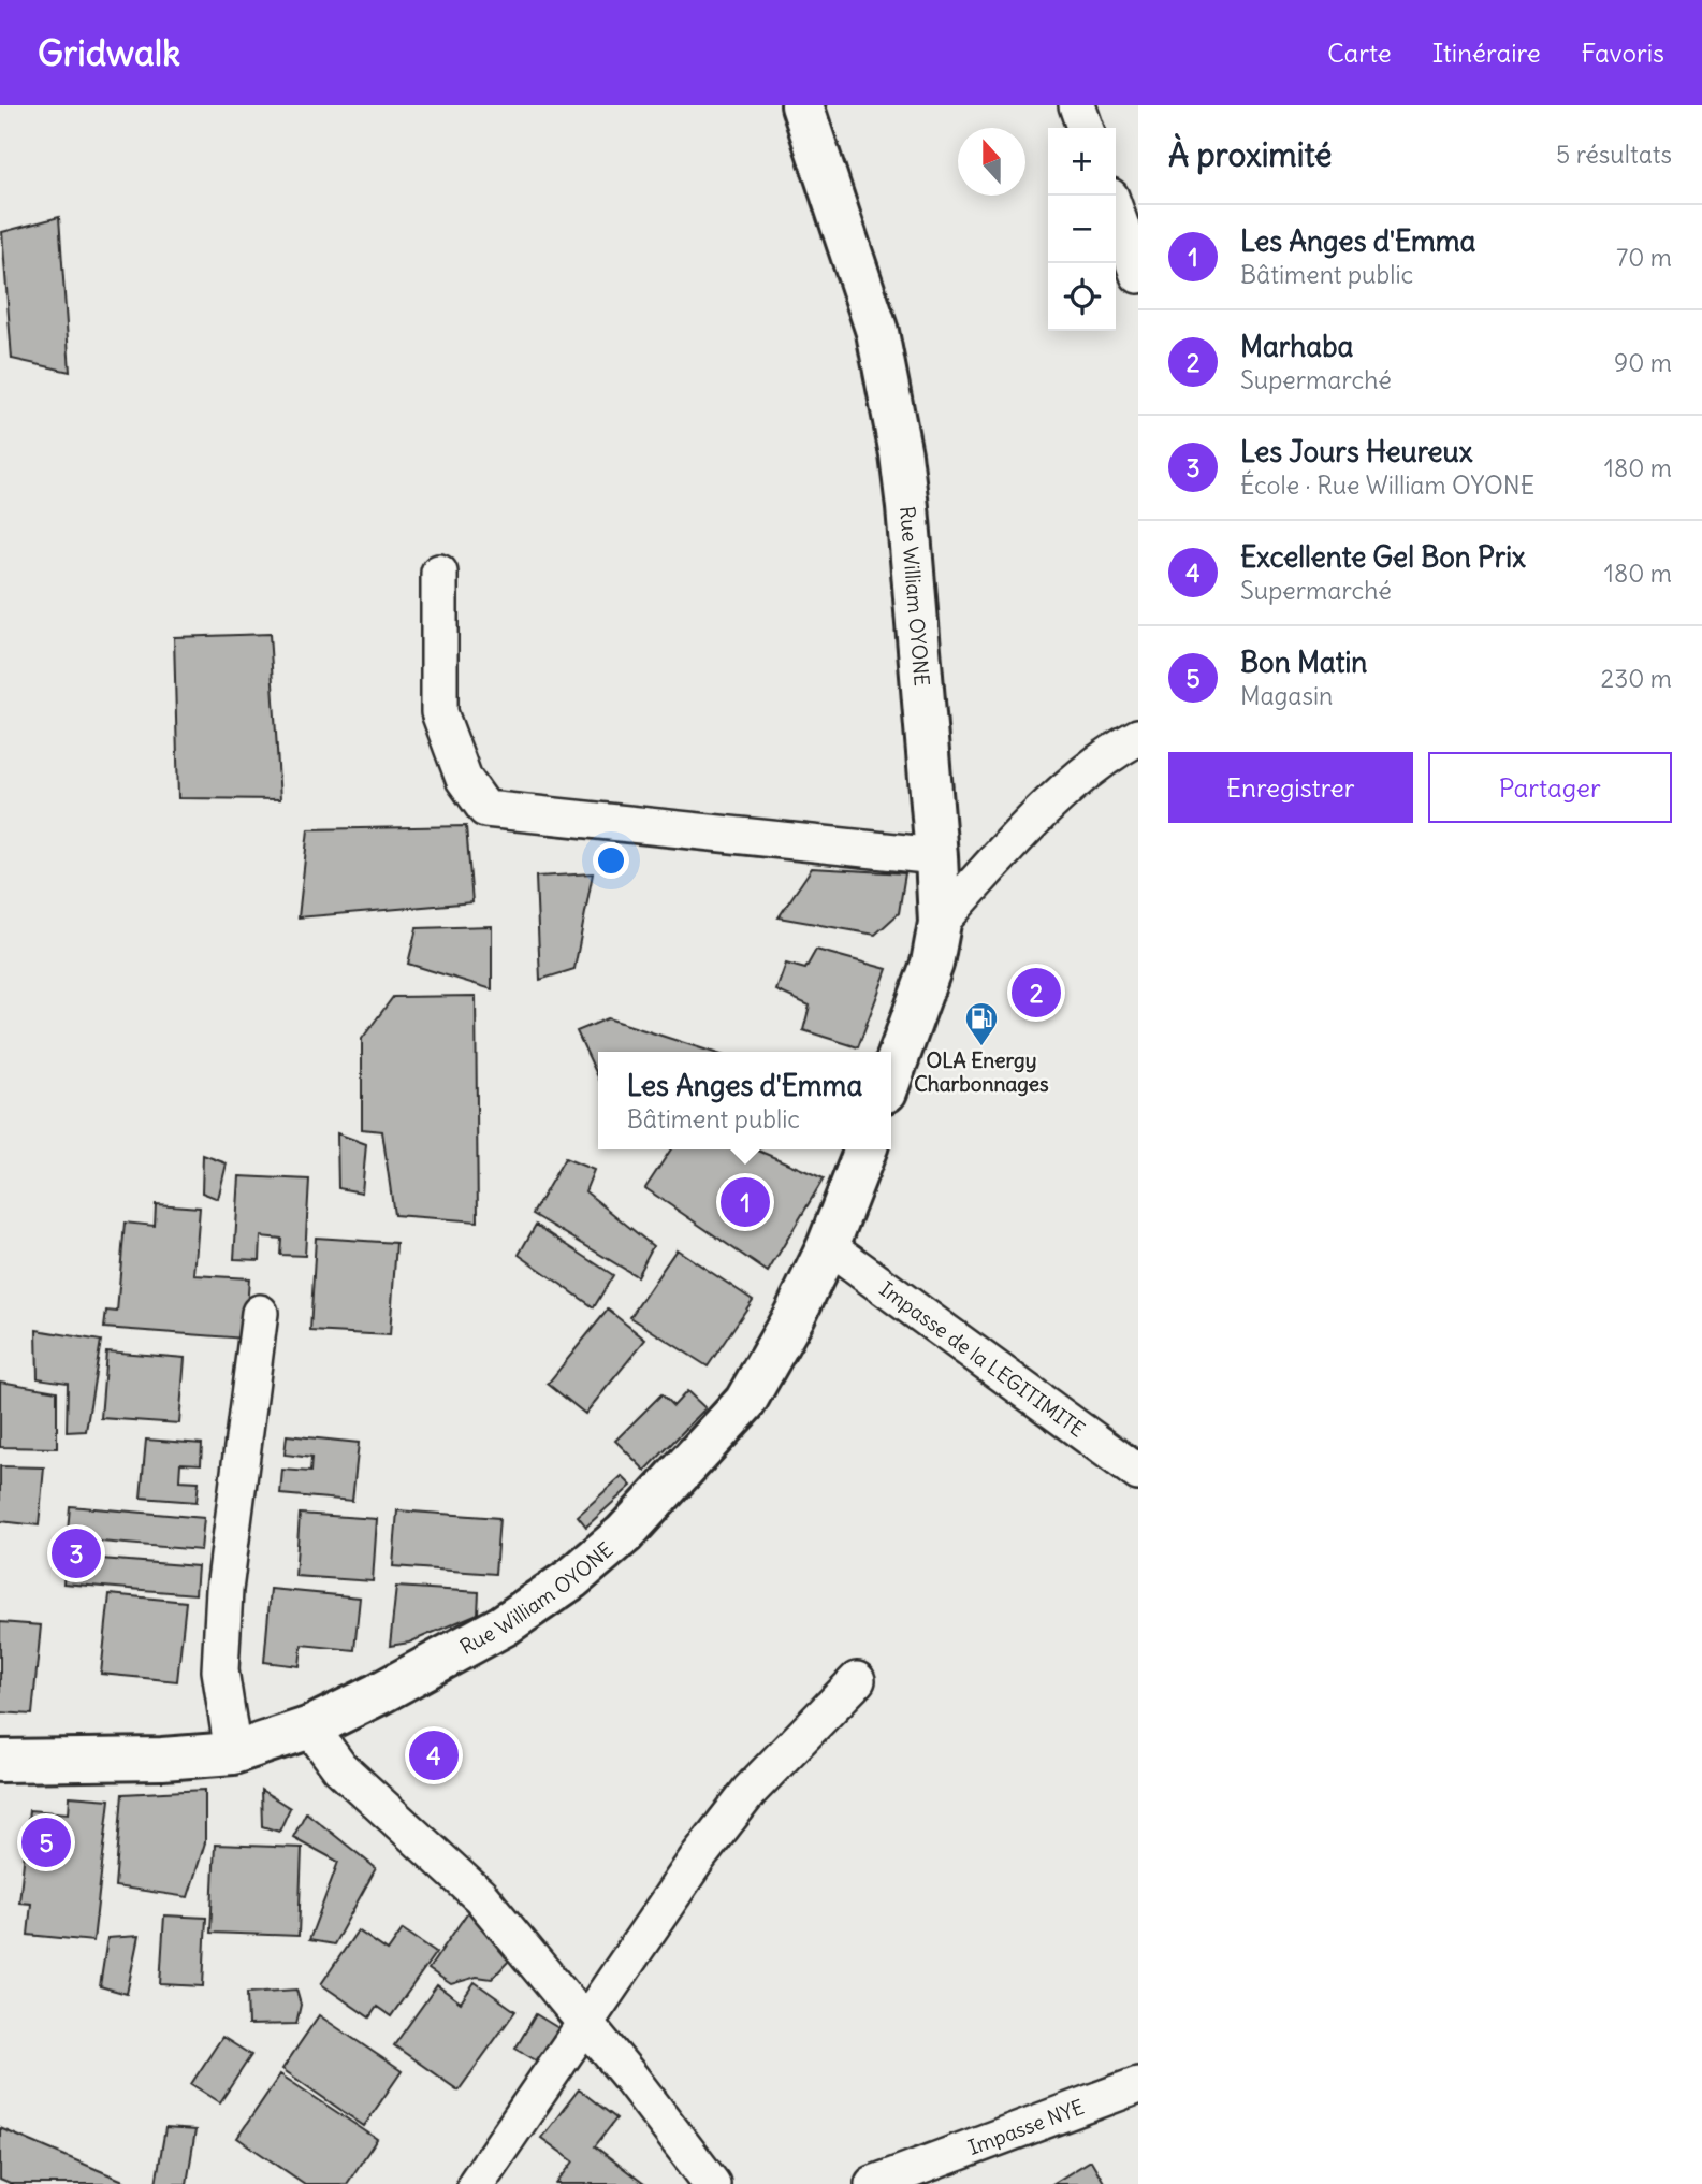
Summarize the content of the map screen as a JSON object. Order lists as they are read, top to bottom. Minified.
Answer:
{"streets":{"street":["Rue William OYONE","Impasse de la LEGITIMITE","Impasse NYE"]},"crossings":[["Rue William OYONE","Impasse de la LEGITIMITE"]],"places":{"fuel station":["OLA Energy Charbonnages"]},"north":"top","page":{"header":"Gridwalk","nav":["Carte","Itinéraire","Favoris"],"heading":["À proximité","5 résultats"],"map_buttons":["+","−"],"list":[{"mark":"1","name":"Les Anges d'Emma","note":"Bâtiment public","value":"70 m"},{"mark":"2","name":"Marhaba","note":"Supermarché","value":"90 m"},{"mark":"3","name":"Les Jours Heureux","note":"École · Rue William OYONE","value":"180 m"},{"mark":"4","name":"Excellente Gel Bon Prix","note":"Supermarché","value":"180 m"},{"mark":"5","name":"Bon Matin","note":"Magasin","value":"230 m"}],"buttons":["Enregistrer","Partager"],"pins":["2","1","3","4","5"],"popup":["Les Anges d'Emma","Bâtiment public"]}}
